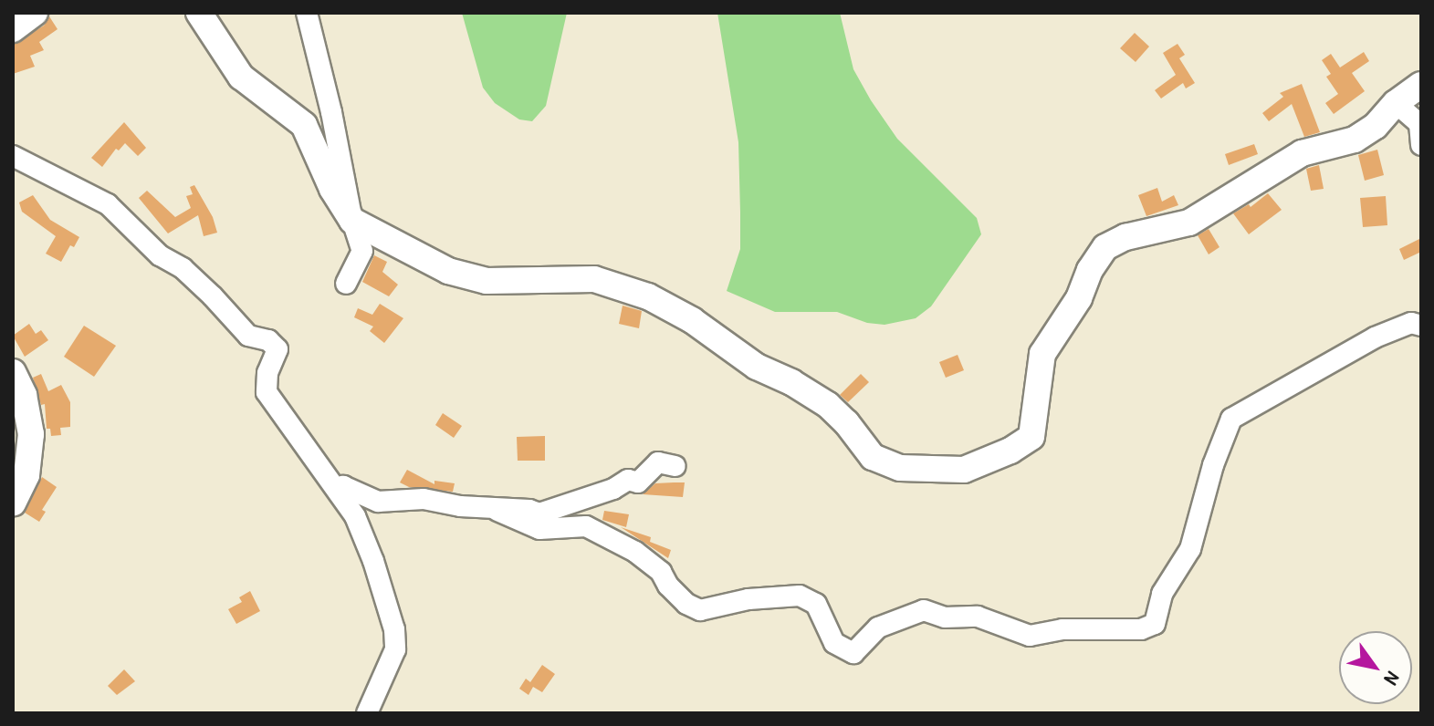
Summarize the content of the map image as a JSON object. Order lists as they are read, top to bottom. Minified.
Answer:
{"north":"bottom right"}
